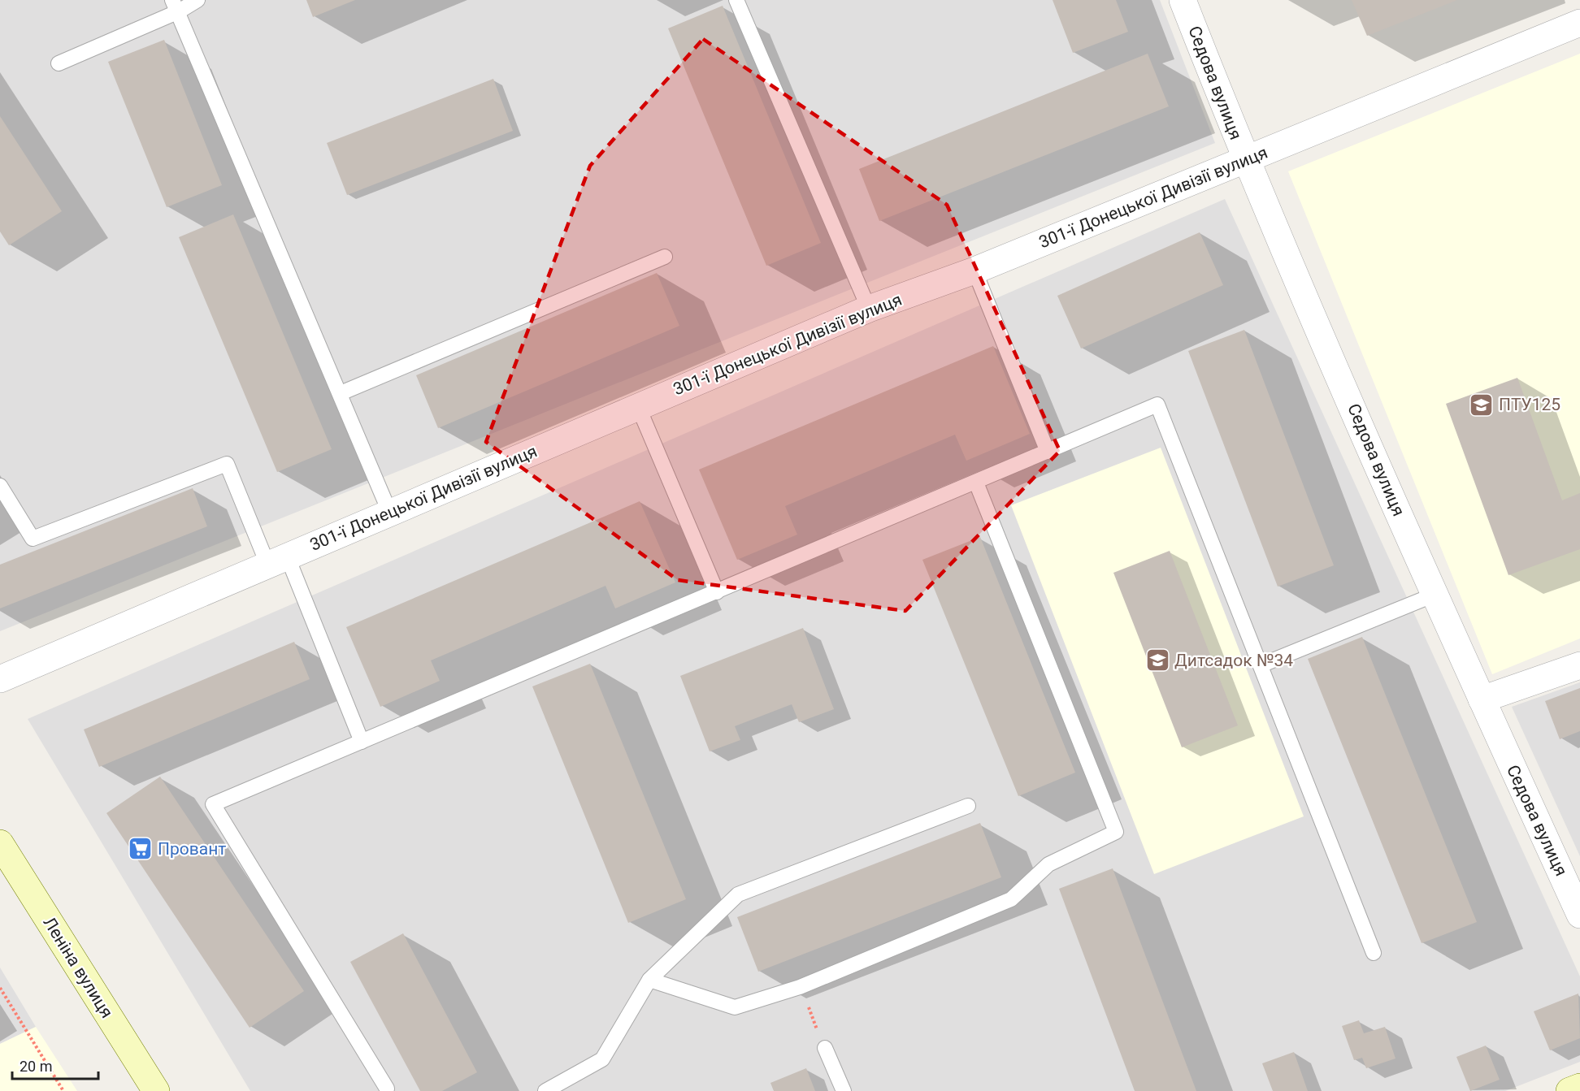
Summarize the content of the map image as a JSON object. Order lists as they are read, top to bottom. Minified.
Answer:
{"streets":{"main road":["Леніна вулиця"],"street":["Седова вулиця","301-ї Донецької Дивізії вулиця"]},"crossings":[["Седова вулиця","301-ї Донецької Дивізії вулиця"]],"places":{"school or university":["ПТУ125","Дитсадок №34"],"supermarket":["Провант"]},"scale_bar":"20 m"}
